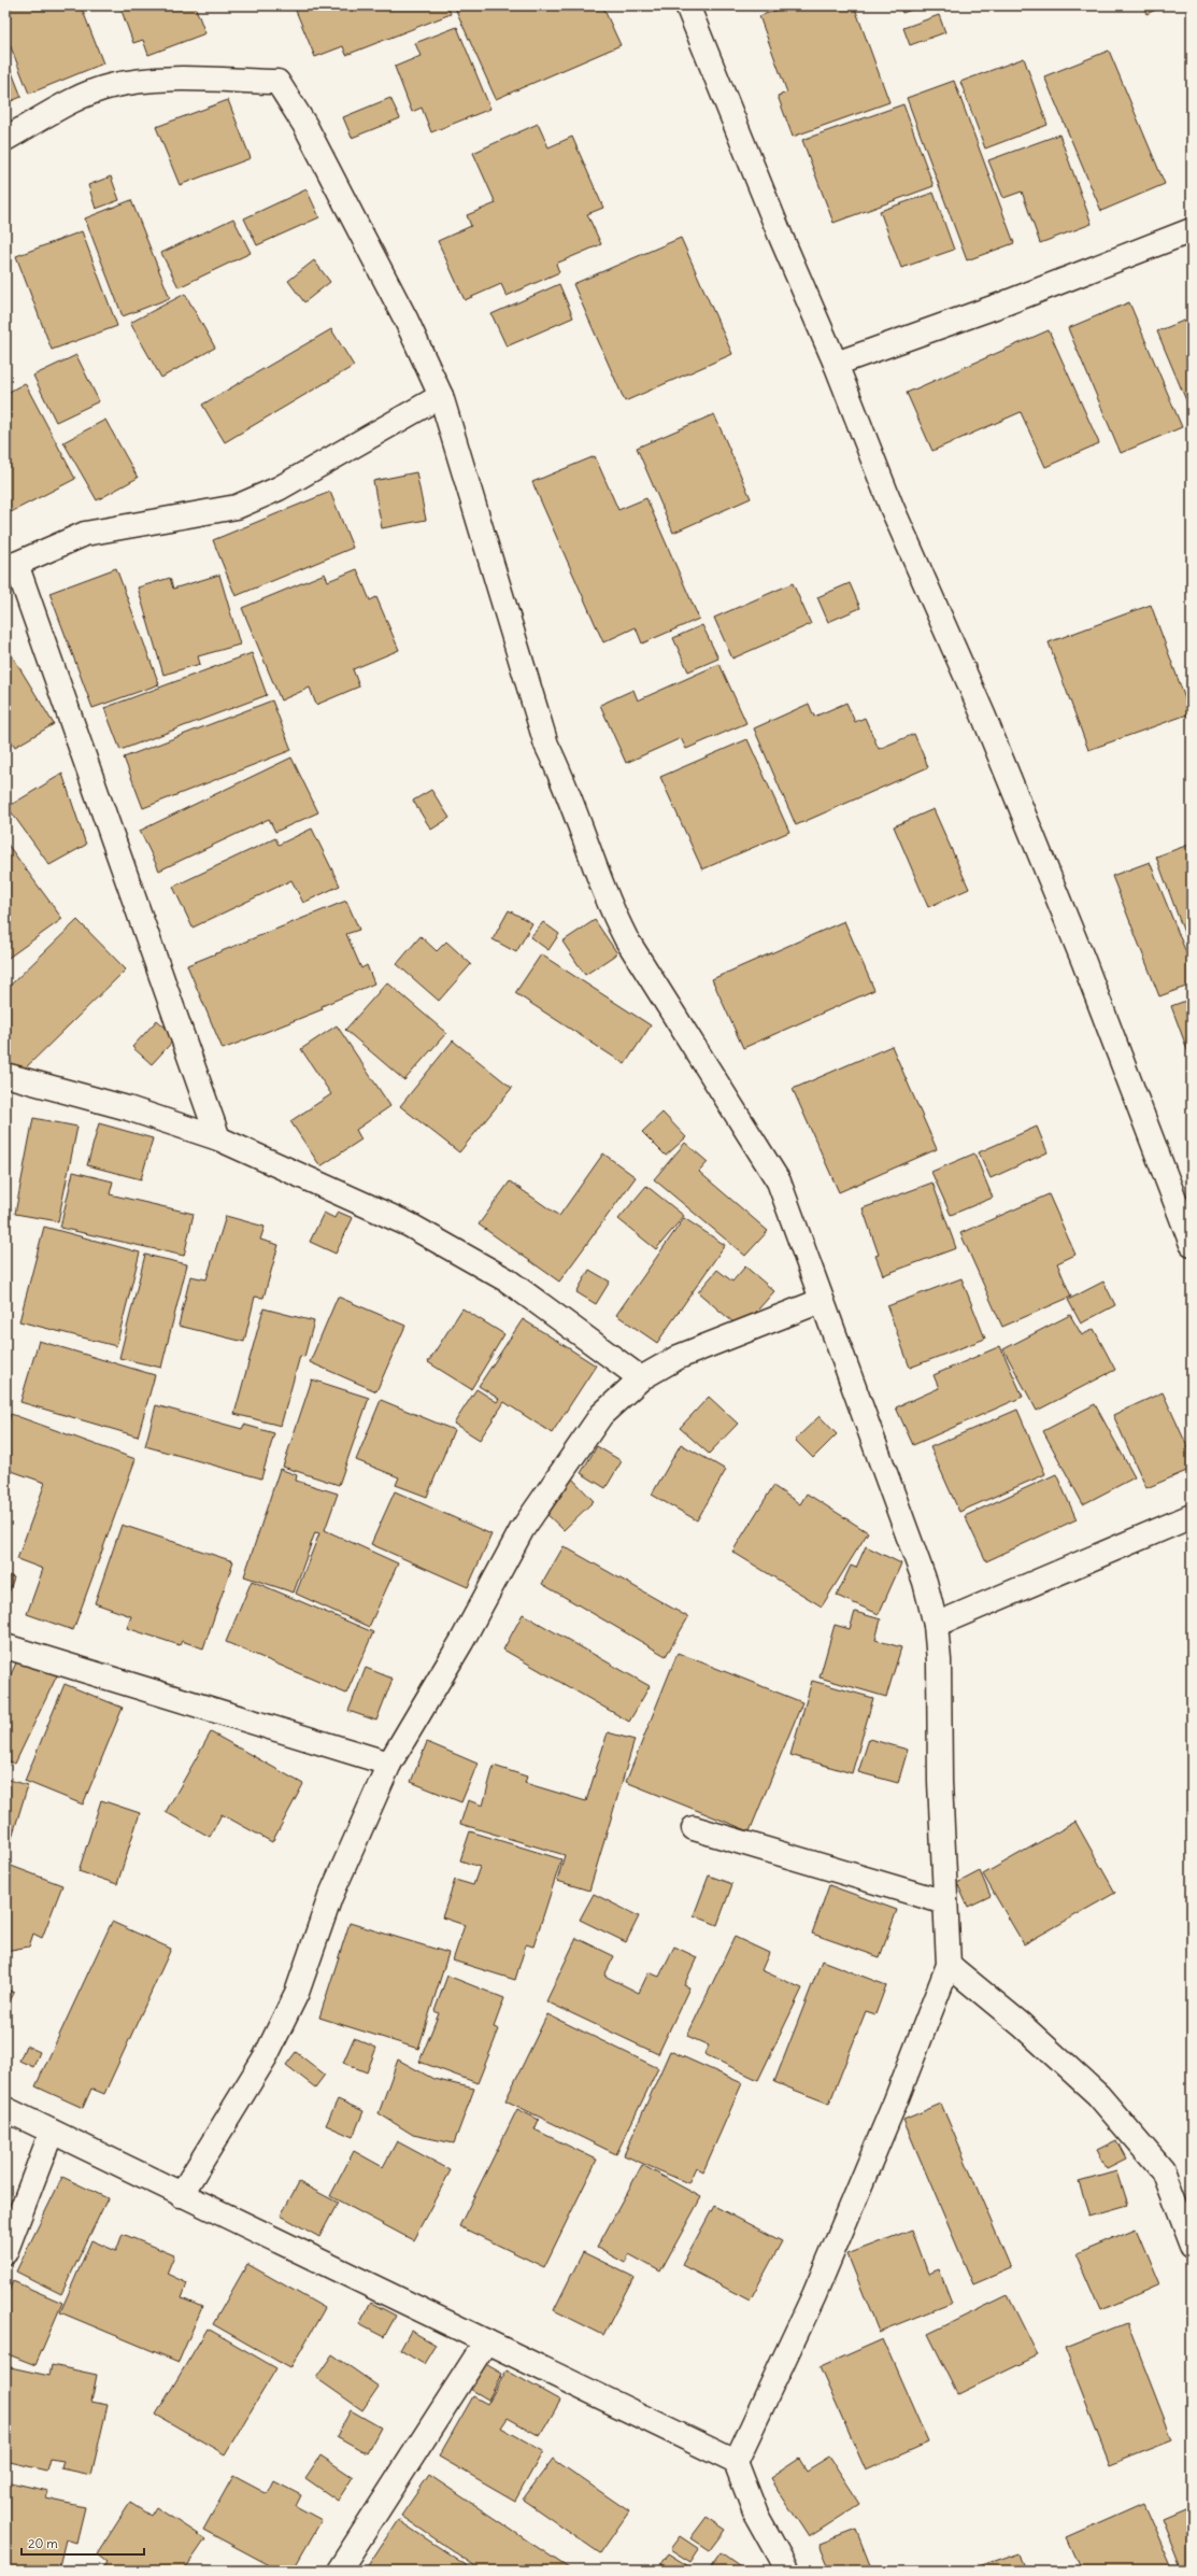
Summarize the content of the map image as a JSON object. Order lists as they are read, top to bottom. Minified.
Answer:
{"scale_bar":"20 m"}
